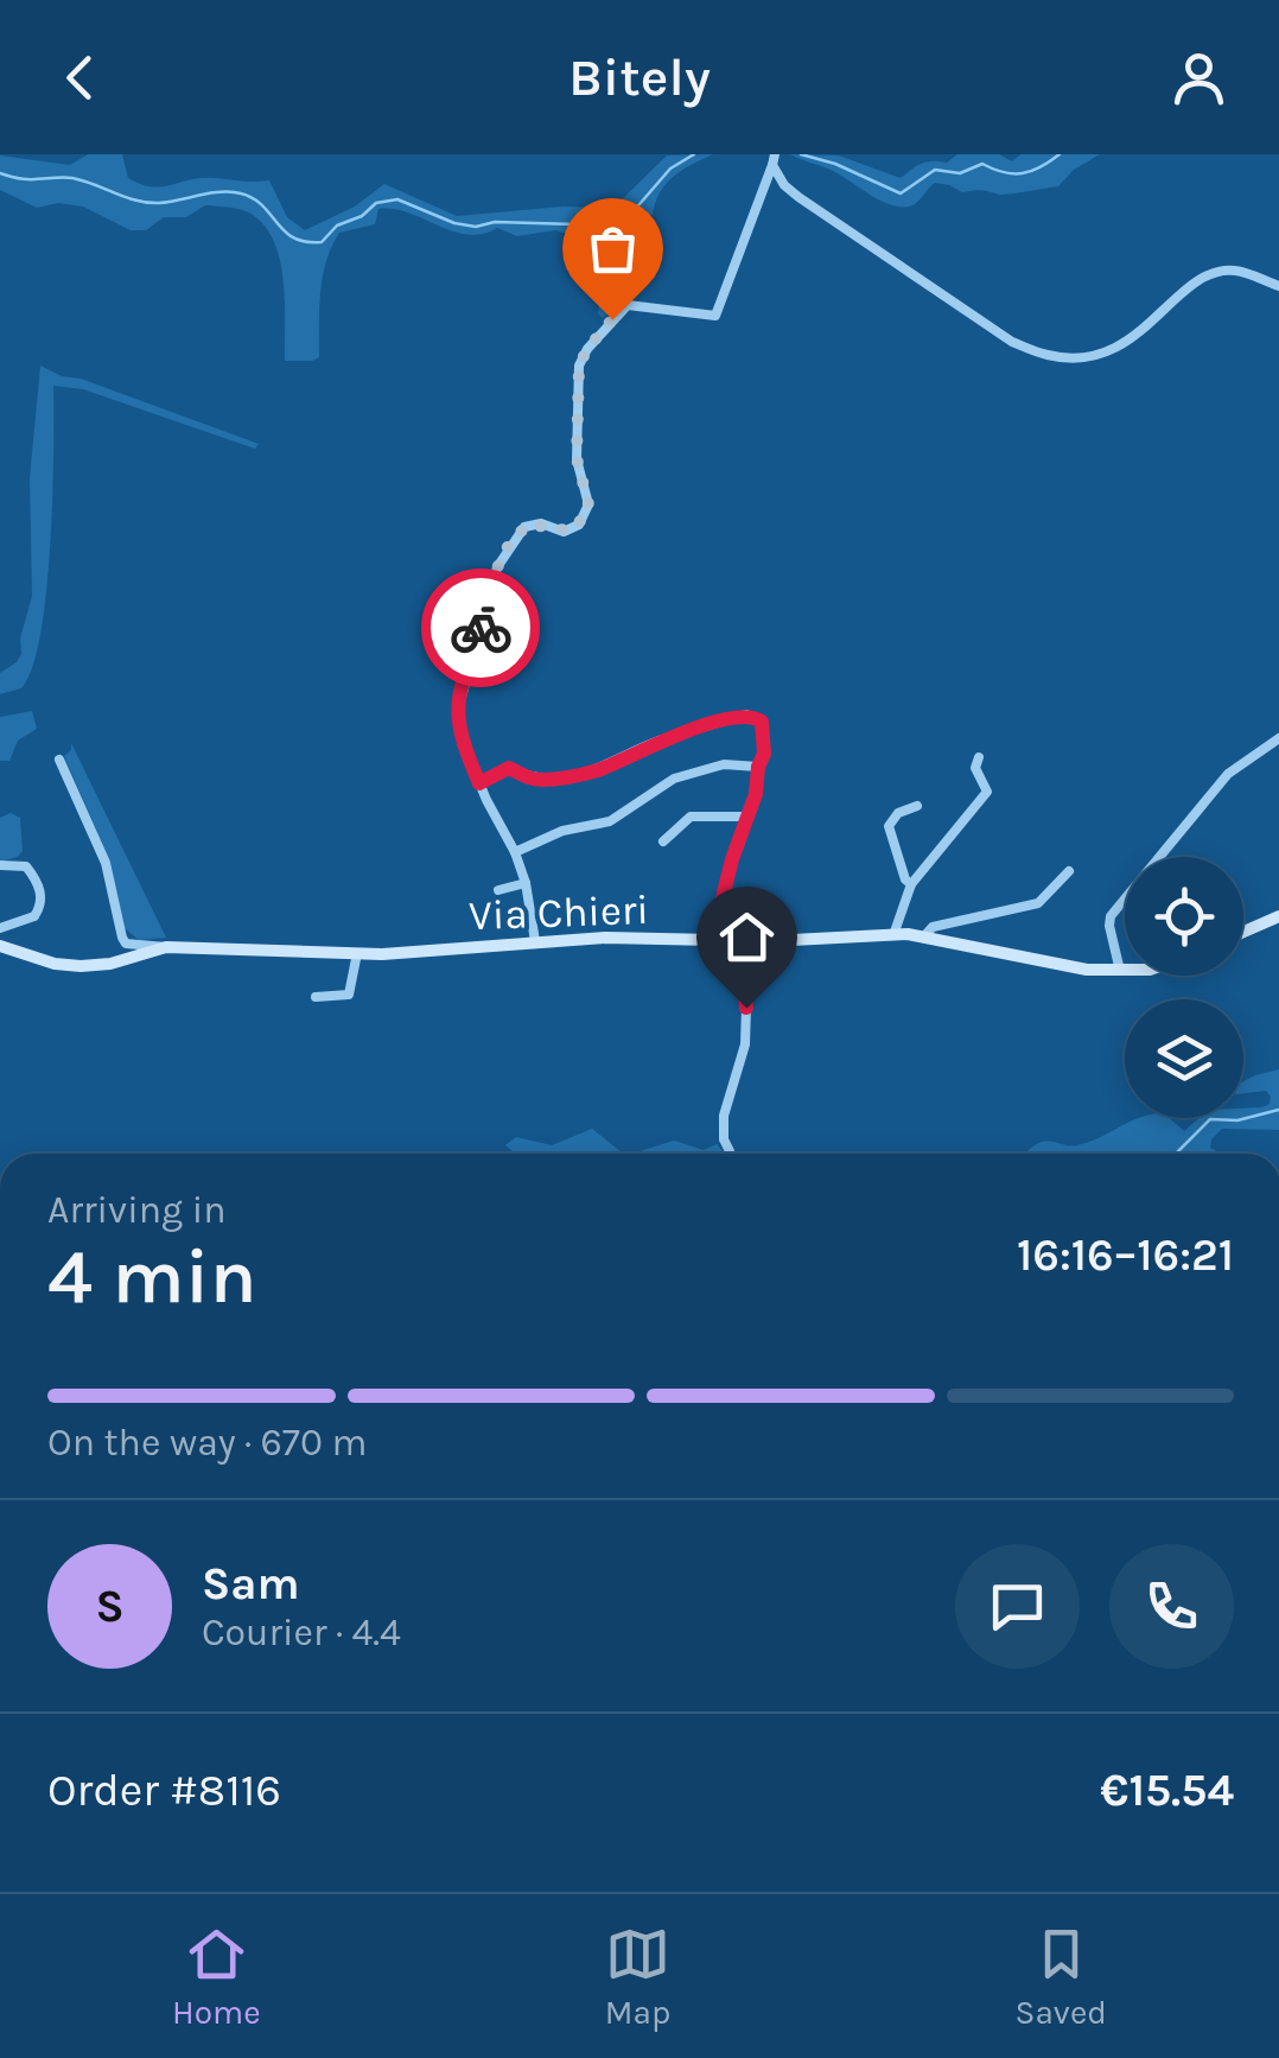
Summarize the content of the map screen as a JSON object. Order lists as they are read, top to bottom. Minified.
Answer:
{"streets":{"street":["Via Chieri"]},"page":{"header":"Bitely","heading":["4 min","Arriving in","16:16–16:21"],"panel":["Sam","Courier · 4.4","Order #8116","€15.54"],"bar":"On the way · 670 m","round":"S","tabs":["Home","Map","Saved"]}}
